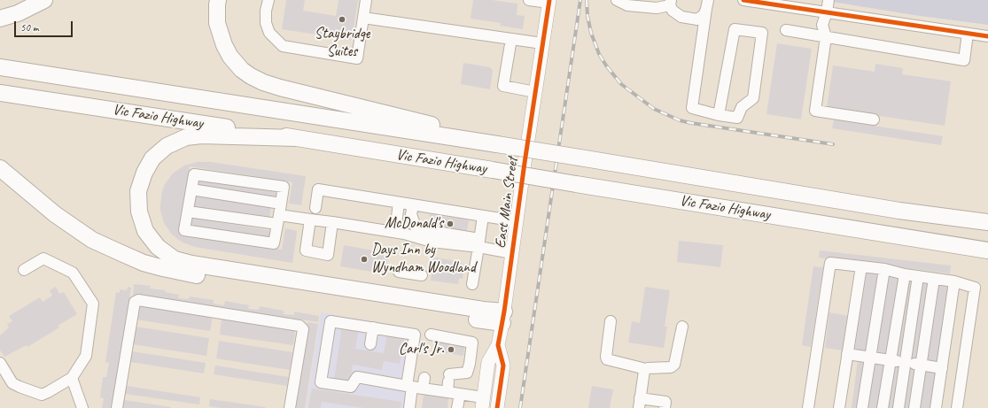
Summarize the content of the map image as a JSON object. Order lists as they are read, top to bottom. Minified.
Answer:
{"streets":{"highway":["Vic Fazio Highway"],"main road":["East Main Street"]},"places":["Staybridge Suites","McDonald's","Days Inn by Wyndham Woodland","Carl's Jr."],"scale_bar":"50 m"}
